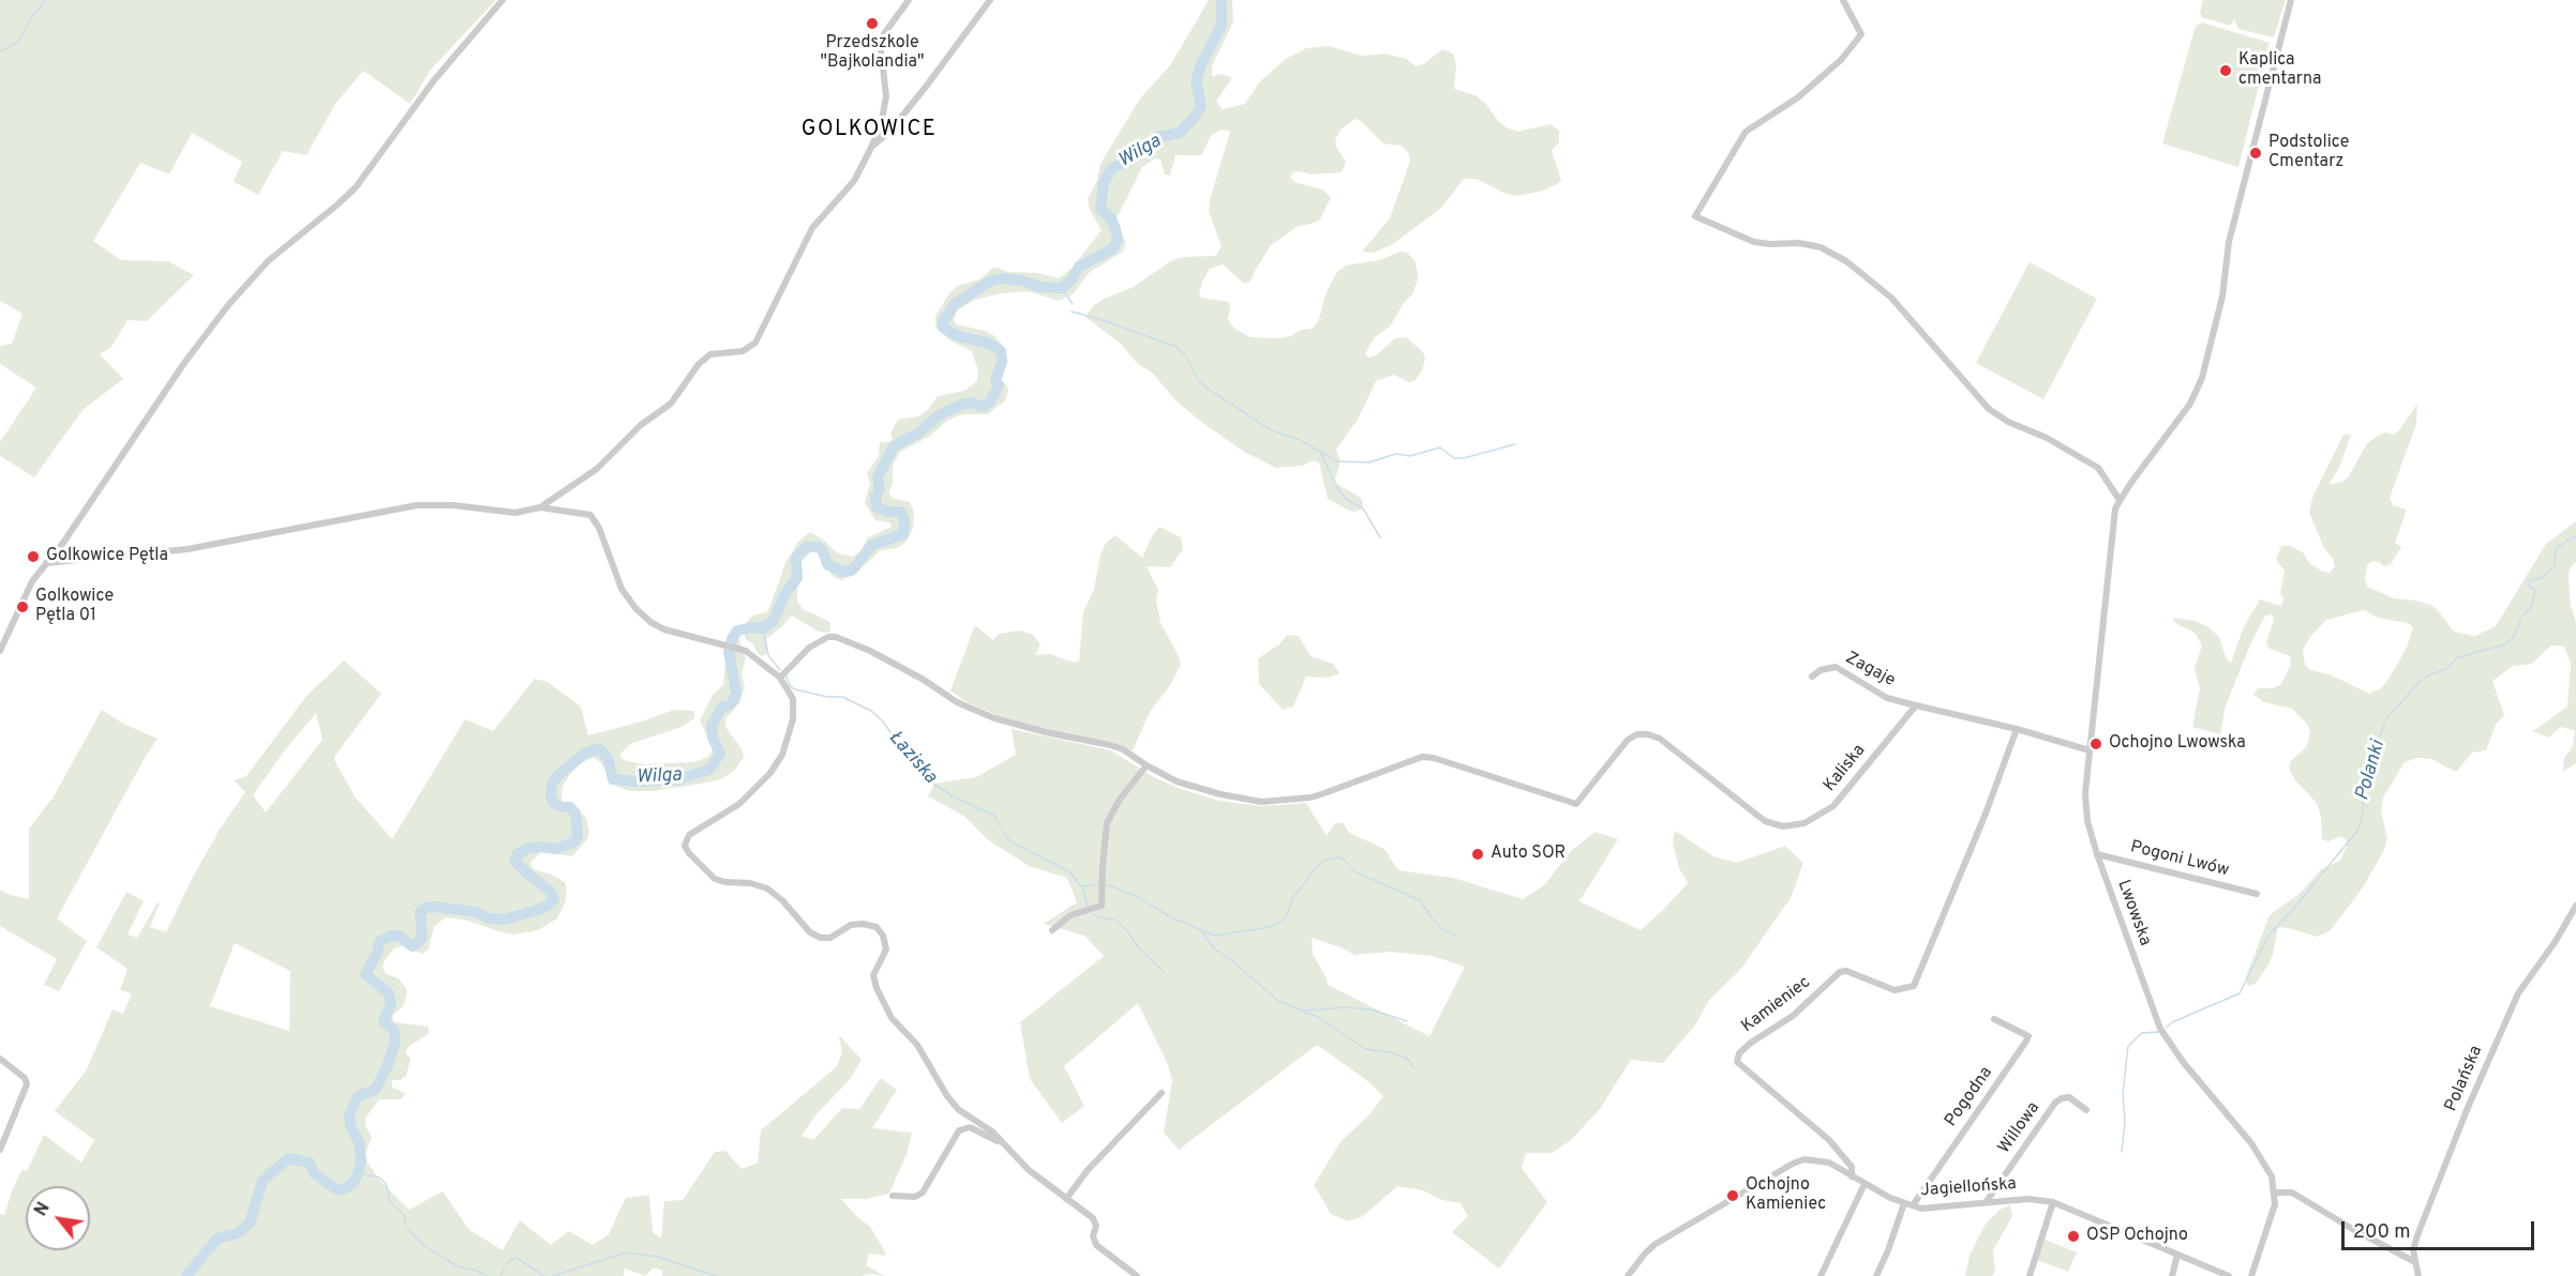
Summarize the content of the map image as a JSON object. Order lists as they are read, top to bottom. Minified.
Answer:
{"streets":{"street":["Zagaje","Kaliska","Pogoni Lwów","Lwowska","Kamieniec","Polańska","Pogodna","Willowa","Jagiellońska"]},"crossings":[["Zagaje","Kaliska"],["Pogoni Lwów","Lwowska"],["Kamieniec","Jagiellońska"],["Pogodna","Jagiellońska"],["Willowa","Jagiellońska"]],"districts":["GOLKOWICE"],"water":["Wilga","Łaziska","Polanki"],"places":["Przedszkole \"Bajkolandia\"","Kaplica cmentarna","Podstolice Cmentarz","Golkowice Pętla","Golkowice Pętla 01","Ochojno Lwowska","Auto SOR","Ochojno Kamieniec","OSP Ochojno"],"scale_bar":"200 m","north":"top left"}
